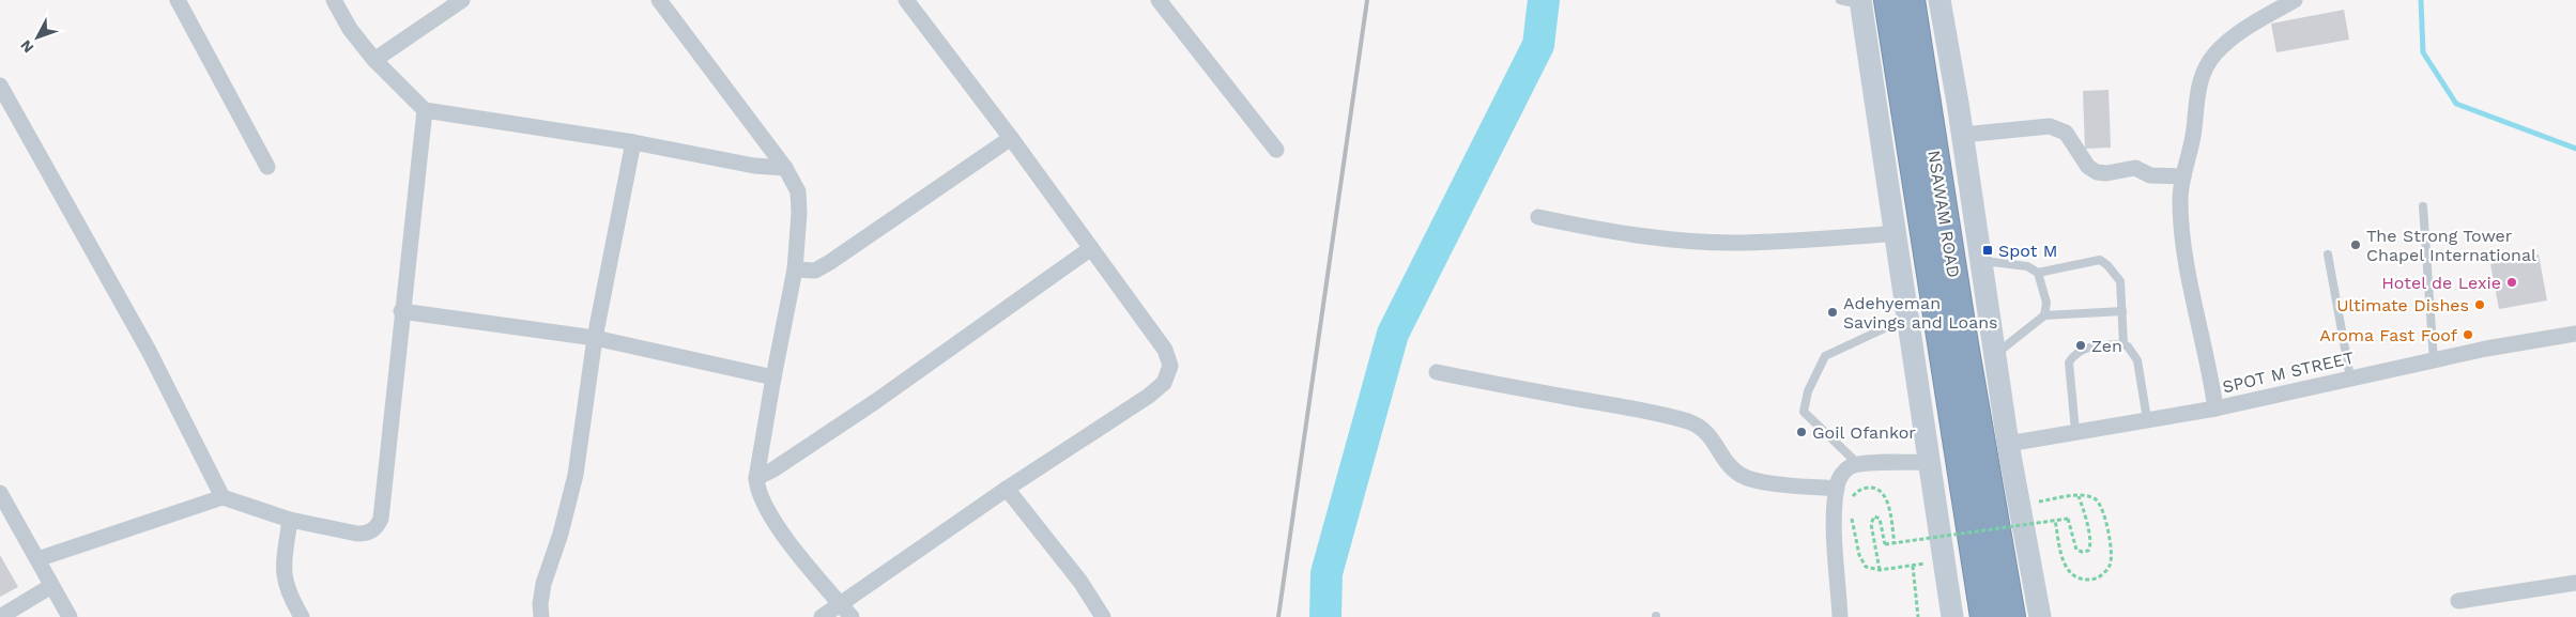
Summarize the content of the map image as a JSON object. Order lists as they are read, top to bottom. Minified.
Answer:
{"streets":{"highway":["NSAWAM ROAD"],"street":["SPOT M STREET"]},"places":{"other":["The Strong Tower Chapel International","Hotel de Lexie","Ultimate Dishes","Adehyeman Savings and Loans","Aroma Fast Foof","Zen","Goil Ofankor"],"transit":["Spot M"]},"north":"bottom left"}
